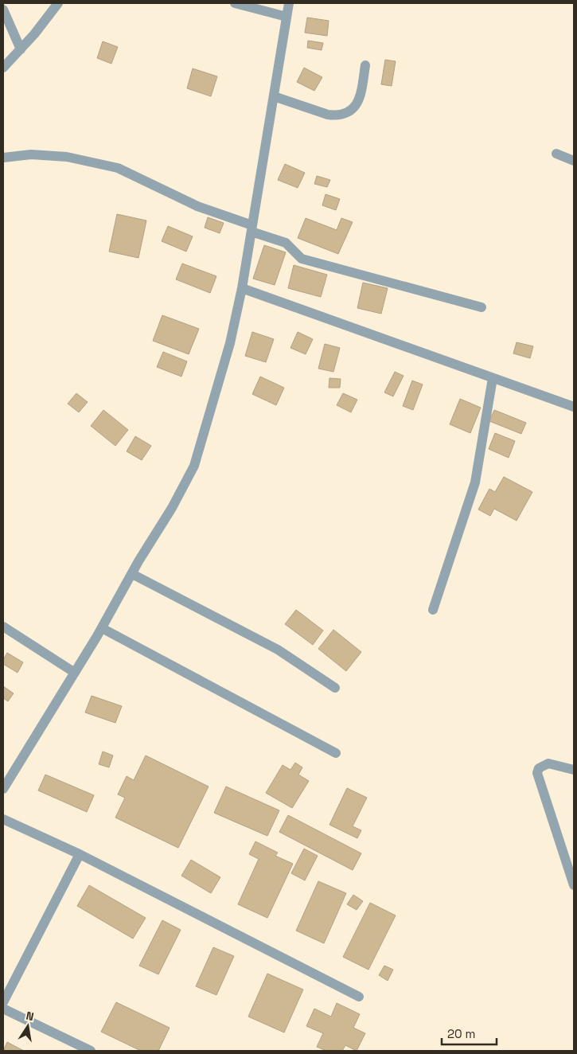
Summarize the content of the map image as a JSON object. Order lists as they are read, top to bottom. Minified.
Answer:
{"scale_bar":"20 m","north":"top"}
